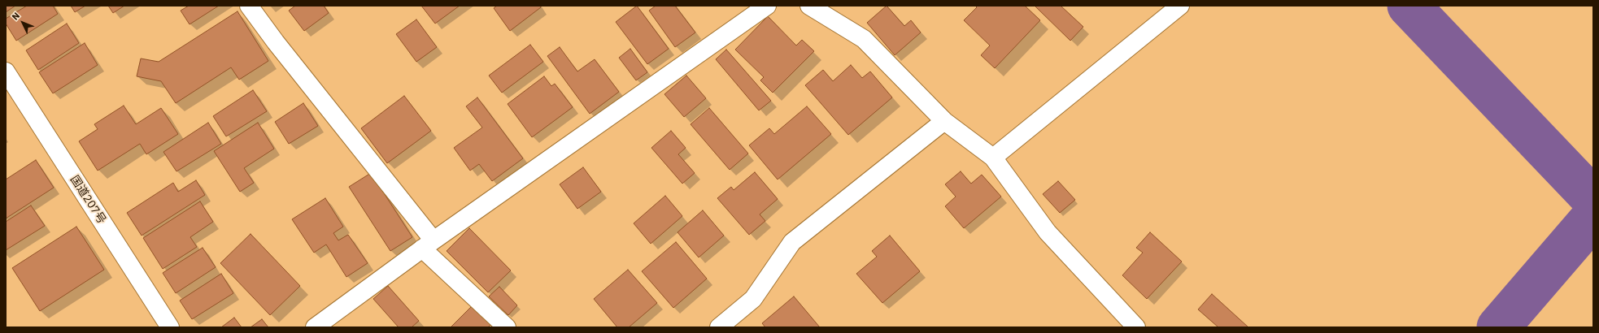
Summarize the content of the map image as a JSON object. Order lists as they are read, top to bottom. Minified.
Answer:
{"streets":{"main road":["国道207号"]},"north":"top left"}
